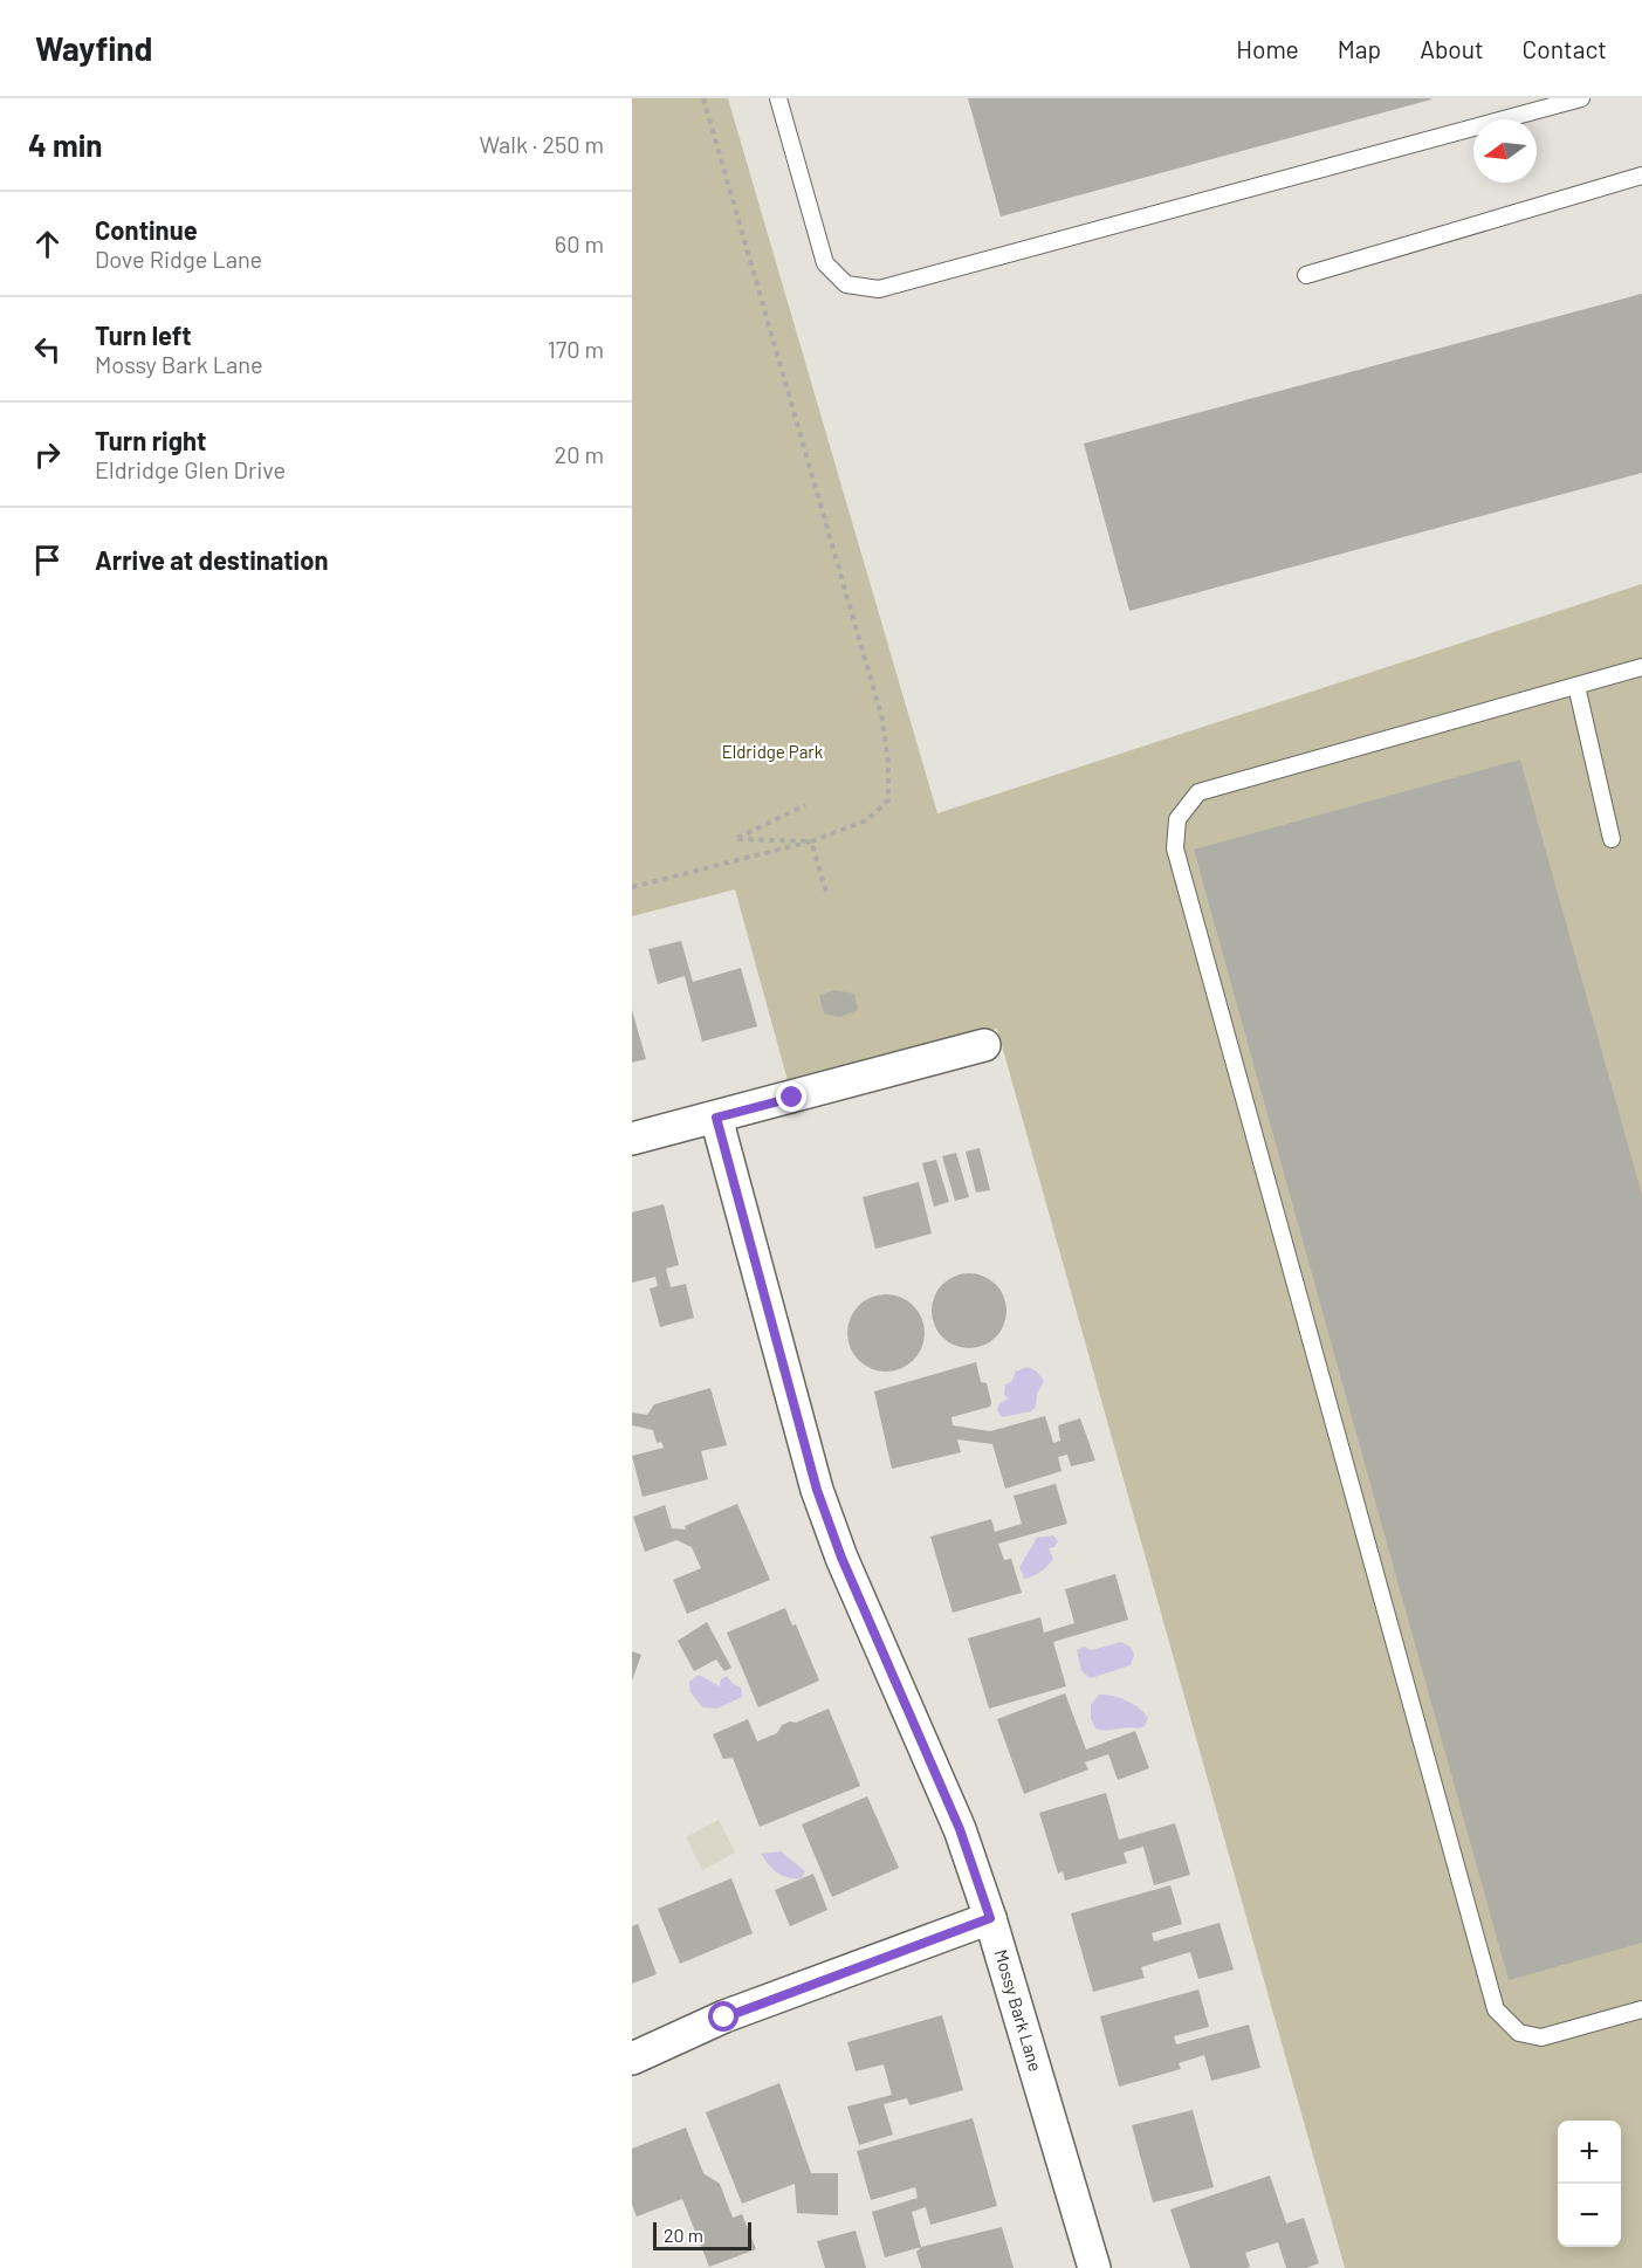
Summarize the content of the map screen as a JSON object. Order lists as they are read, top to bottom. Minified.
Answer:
{"streets":{"street":["Mossy Bark Lane"]},"parks":["Eldridge Park"],"scale_bar":"20 m","north":"left","page":{"header":"Wayfind","nav":["Home","Map","About","Contact"],"heading":["4 min","Walk · 250 m"],"list":[["Continue","Dove Ridge Lane","60 m"],["Turn left","Mossy Bark Lane","170 m"],["Turn right","Eldridge Glen Drive","20 m"],"Arrive at destination"],"map_buttons":["+","−"],"scale":"20 m"}}
